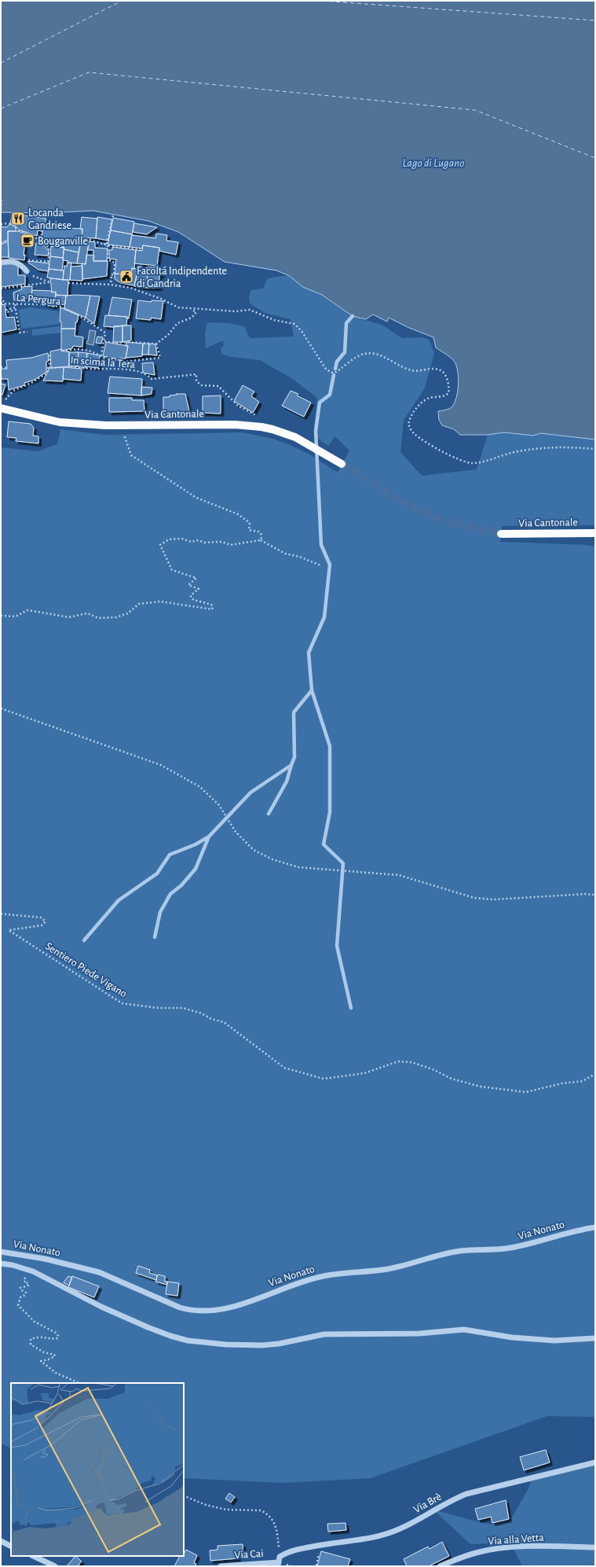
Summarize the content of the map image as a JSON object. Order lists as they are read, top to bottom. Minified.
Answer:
{"streets":{"main road":["Via Cantonale"],"street":["Via Nonato","Via Brè","Via alla Vetta","Via Cai"],"path":["La Pergura","In scima la Tera","Sentiero Piede Vigano"]},"crossings":[["In scima la Tera","Via Cantonale"],["Via Brè","Via Cai"]],"water":["Lago di Lugano"],"places":{"restaurant":["Locanda Gandriese"],"cafe":["Bouganville"],"public building":["Facoltá Indipendente di Gandria"]}}
